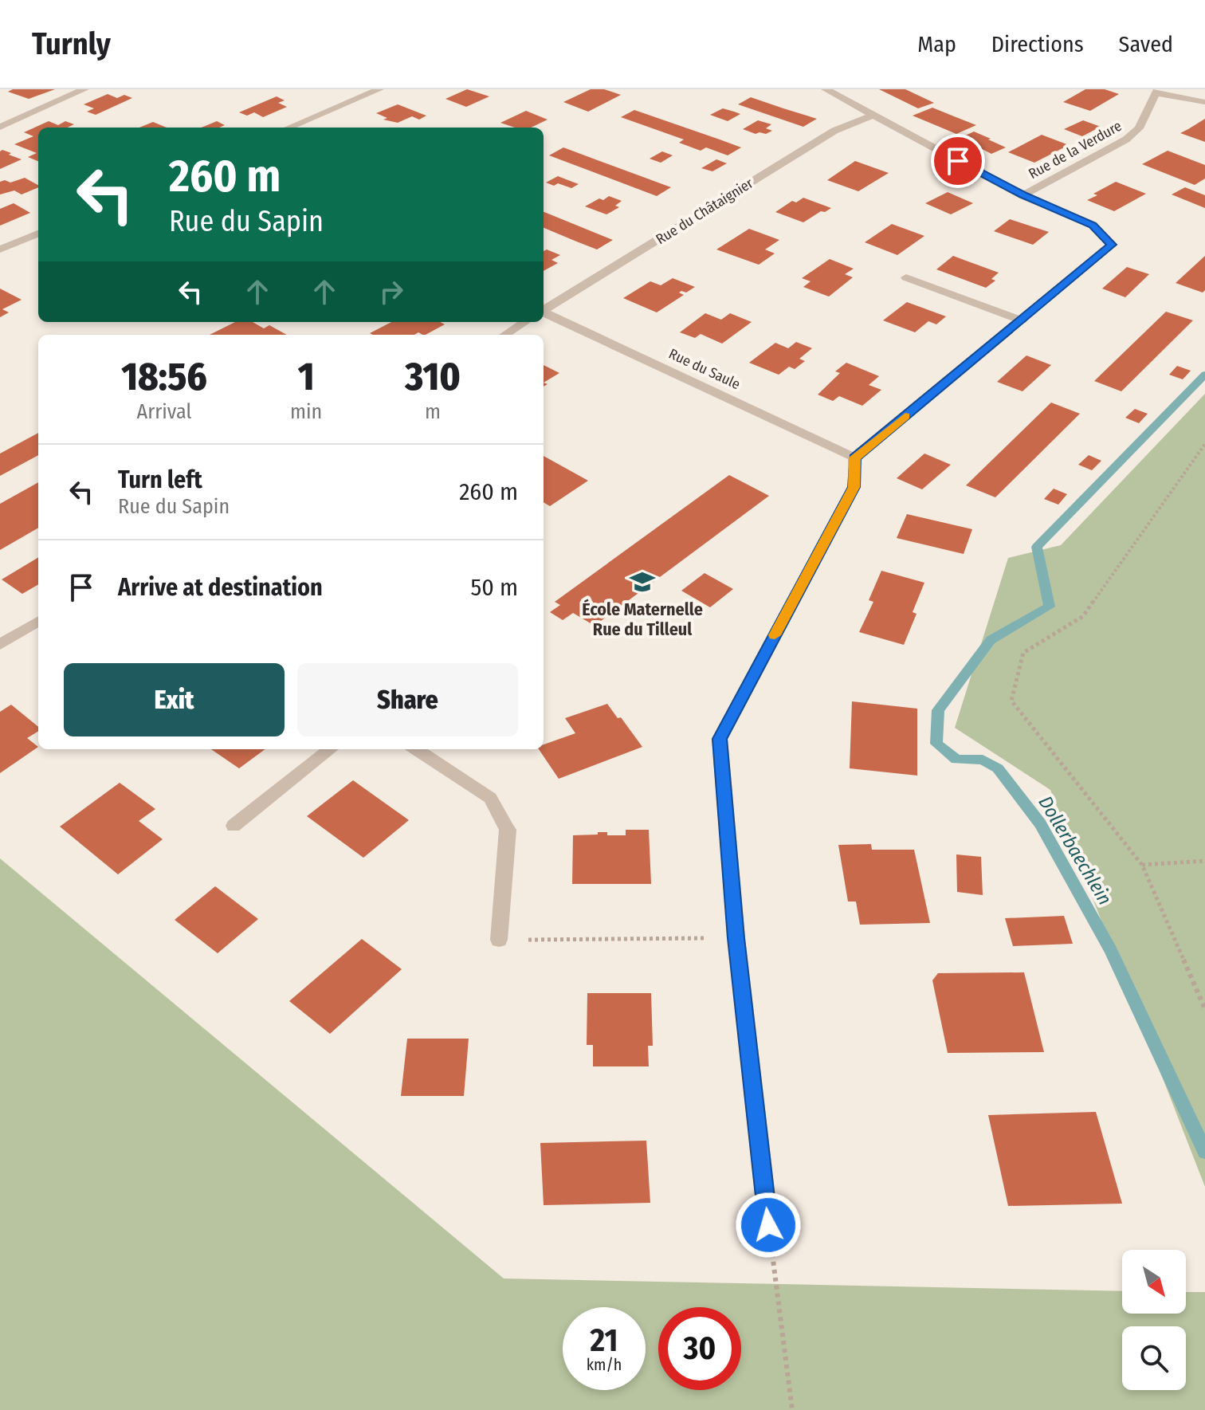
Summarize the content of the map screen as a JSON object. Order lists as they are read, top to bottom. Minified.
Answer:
{"streets":{"street":["Rue de la Verdure","Rue du Châtaignier","Rue du Saule"]},"water":["Dollerbaechlein"],"places":{"school or university":["École Maternelle Rue du Tilleul"]},"north":"bottom right","page":{"header":"Turnly","nav":["Map","Directions","Saved"],"turn":["260 m","Rue du Sapin"],"eta":["18:56","Arrival","1","min","310","m"],"list":[{"name":"Turn left","note":"Rue du Sapin","value":"260 m"},{"name":"Arrive at destination","value":"50 m"}],"buttons":["Exit","Share"],"speed":"21 km/h","limit":"30"}}
